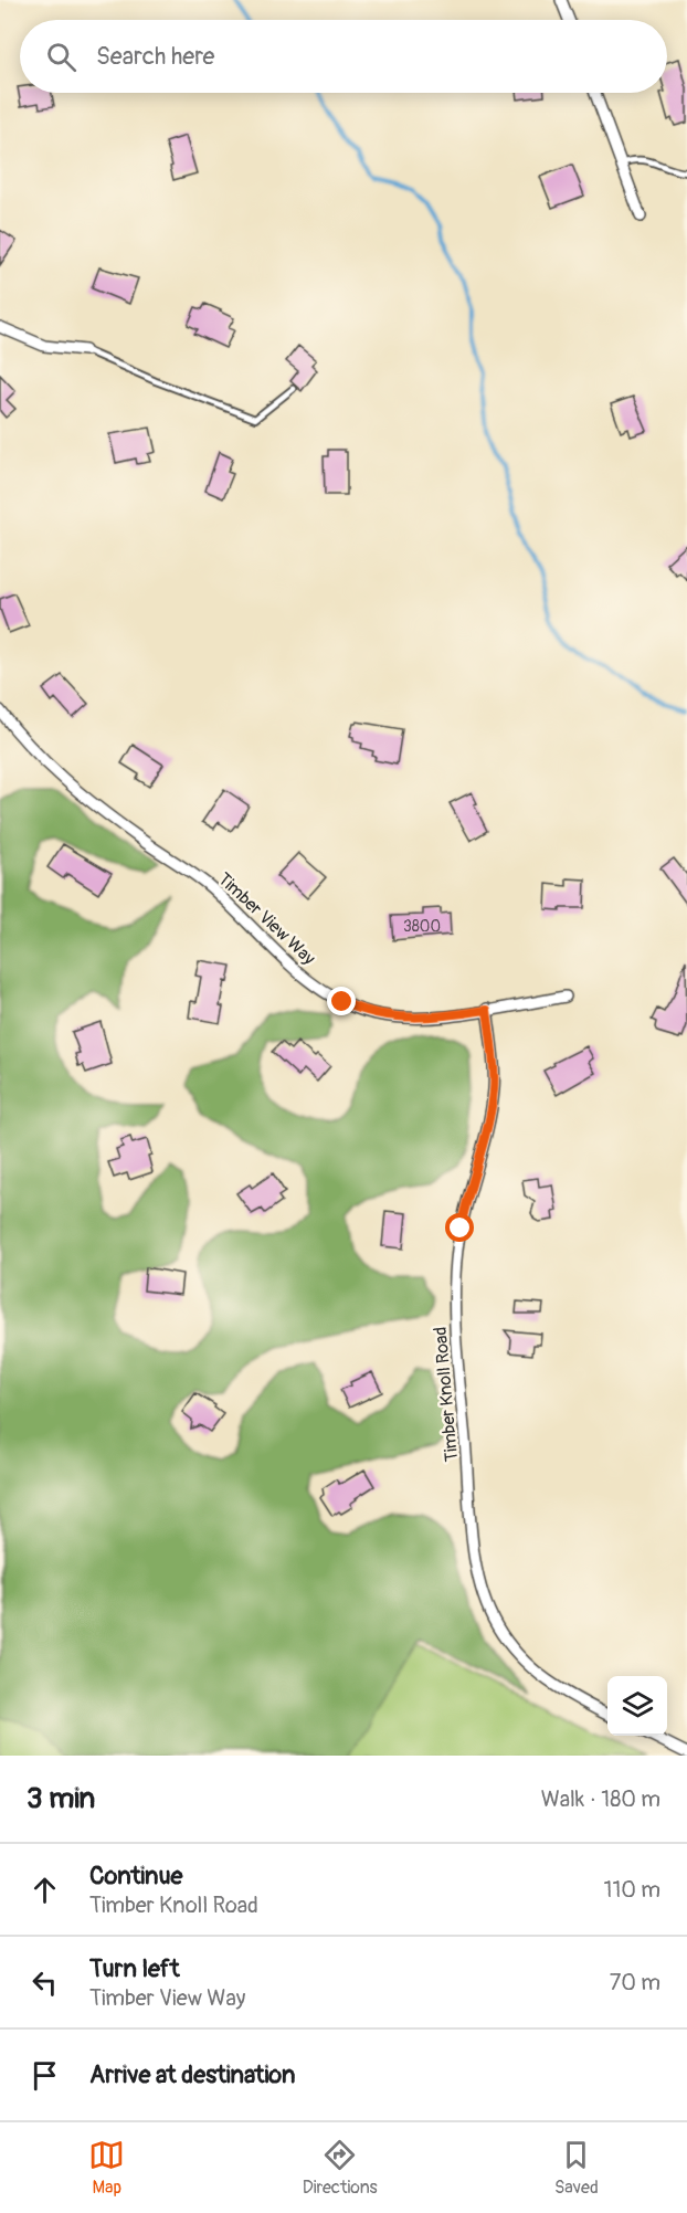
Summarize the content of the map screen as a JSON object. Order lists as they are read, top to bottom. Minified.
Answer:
{"streets":{"street":["Timber View Way","Timber Knoll Road"]},"crossings":[["Timber View Way","Timber Knoll Road"]],"house_numbers":["3800"],"page":{"search":"Search here","heading":["3 min","Walk · 180 m"],"list":[["Continue","Timber Knoll Road","110 m"],["Turn left","Timber View Way","70 m"],"Arrive at destination"],"nav":["Map","Directions","Saved"]}}
